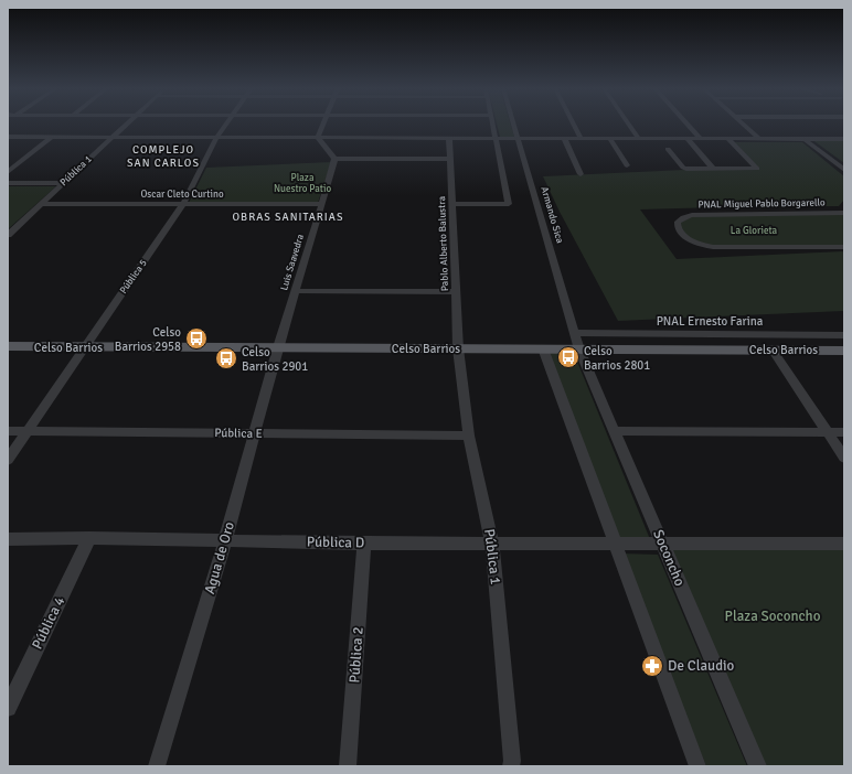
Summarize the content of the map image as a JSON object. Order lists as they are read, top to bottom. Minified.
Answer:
{"streets":{"main road":["Celso Barrios"],"street":["Pública 1","Oscar Cleto Curtino","PNAL Miguel Pablo Borgarello","Armando Sica","Pablo Alberto Balustra","Luis Saavedra","Pública 5","PNAL Ernesto Farina","Pública E","Pública D","Agua de Oro","Soconcho","Pública 4","Pública 2"]},"crossings":[["Pública 1","Oscar Cleto Curtino"],["Pública 1","Pablo Alberto Balustra"],["Pública 1","Celso Barrios"],["Pública 1","Pública E"],["Pública 1","Pública D"],["Oscar Cleto Curtino","Luis Saavedra"],["Oscar Cleto Curtino","Pública 5"],["Armando Sica","PNAL Ernesto Farina"],["Armando Sica","Celso Barrios"],["Armando Sica","Soconcho"],["Pablo Alberto Balustra","Celso Barrios"],["Luis Saavedra","Celso Barrios"],["Luis Saavedra","Agua de Oro"],["Pública 5","Celso Barrios"],["Pública 5","Pública E"],["Celso Barrios","Agua de Oro"],["Celso Barrios","Soconcho"],["Pública E","Agua de Oro"],["Pública D","Agua de Oro"],["Pública D","Soconcho"],["Pública D","Pública 4"],["Pública D","Pública 2"]],"districts":["COMPLEJO SAN CARLOS","OBRAS SANITARIAS"],"parks":["Plaza Nuestro Patio","La Glorieta","Plaza Soconcho"],"places":{"bus stop":["Celso Barrios 2958","Celso Barrios 2801","Celso Barrios 2901"],"pharmacy":["De Claudio"]}}
